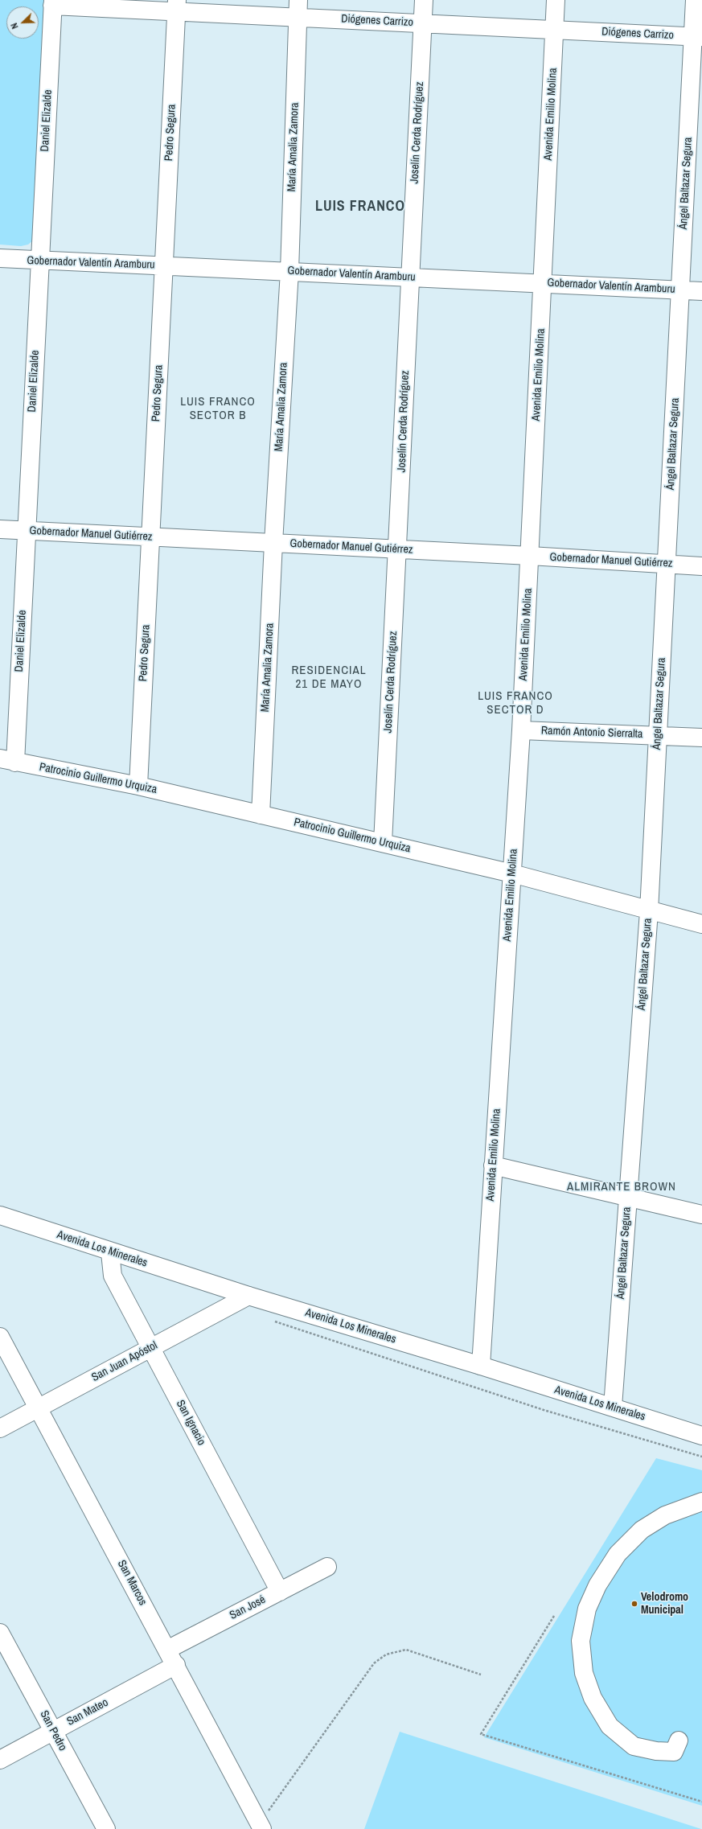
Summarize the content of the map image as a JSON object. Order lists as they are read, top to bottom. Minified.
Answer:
{"streets":{"street":["Diógenes Carrizo","Avenida Emilio Molina","Daniel Elizalde","Pedro Segura","Joselín Cerda Rodríguez","María Amalia Zamora","Ángel Baltazar Segura","Gobernador Valentín Aramburu","Gobernador Manuel Gutiérrez","Ramón Antonio Sierralta","Patrocinio Guillermo Urquiza","Avenida Los Minerales","San Juan Apóstol","San Ignacio","San Marcos","San José","San Mateo","San Pedro"]},"crossings":[["Diógenes Carrizo","Avenida Emilio Molina"],["Diógenes Carrizo","Daniel Elizalde"],["Diógenes Carrizo","Pedro Segura"],["Diógenes Carrizo","Joselín Cerda Rodríguez"],["Diógenes Carrizo","María Amalia Zamora"],["Diógenes Carrizo","Ángel Baltazar Segura"],["Avenida Emilio Molina","Gobernador Valentín Aramburu"],["Avenida Emilio Molina","Gobernador Manuel Gutiérrez"],["Avenida Emilio Molina","Ramón Antonio Sierralta"],["Avenida Emilio Molina","Patrocinio Guillermo Urquiza"],["Avenida Emilio Molina","Avenida Los Minerales"],["Daniel Elizalde","Gobernador Valentín Aramburu"],["Daniel Elizalde","Gobernador Manuel Gutiérrez"],["Daniel Elizalde","Patrocinio Guillermo Urquiza"],["Pedro Segura","Gobernador Valentín Aramburu"],["Pedro Segura","Gobernador Manuel Gutiérrez"],["Pedro Segura","Patrocinio Guillermo Urquiza"],["Joselín Cerda Rodríguez","Gobernador Valentín Aramburu"],["Joselín Cerda Rodríguez","Gobernador Manuel Gutiérrez"],["Joselín Cerda Rodríguez","Patrocinio Guillermo Urquiza"],["María Amalia Zamora","Gobernador Valentín Aramburu"],["María Amalia Zamora","Gobernador Manuel Gutiérrez"],["María Amalia Zamora","Patrocinio Guillermo Urquiza"],["Ángel Baltazar Segura","Gobernador Valentín Aramburu"],["Ángel Baltazar Segura","Gobernador Manuel Gutiérrez"],["Ángel Baltazar Segura","Ramón Antonio Sierralta"],["Ángel Baltazar Segura","Patrocinio Guillermo Urquiza"],["Ángel Baltazar Segura","Avenida Los Minerales"],["Avenida Los Minerales","San Juan Apóstol"],["Avenida Los Minerales","San Ignacio"],["San Juan Apóstol","San Ignacio"],["San Juan Apóstol","San Marcos"],["San Ignacio","San José"],["San Marcos","San José"],["San Marcos","San Mateo"],["San Mateo","San Pedro"]],"districts":["LUIS FRANCO","LUIS FRANCO SECTOR B","RESIDENCIAL 21 DE MAYO","LUIS FRANCO SECTOR D","ALMIRANTE BROWN"],"places":["Velodromo Municipal"],"north":"bottom left"}
